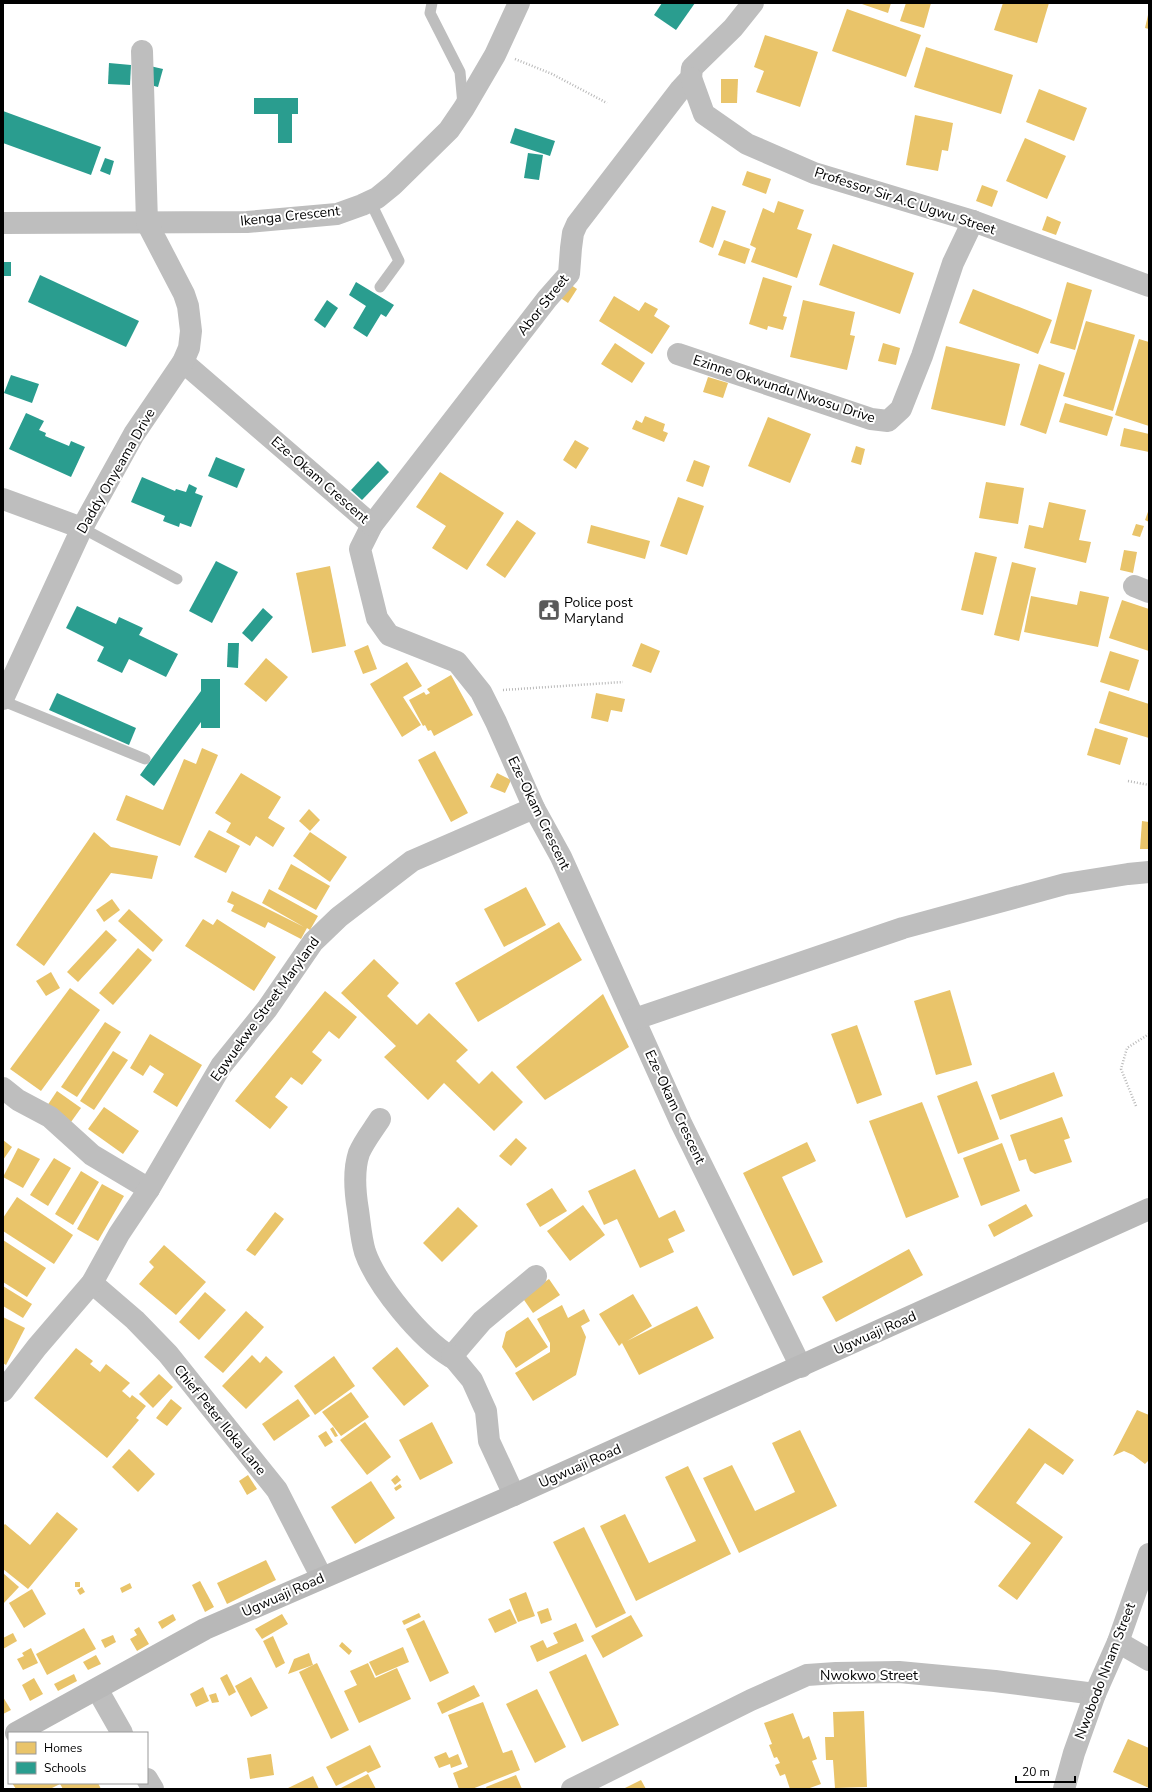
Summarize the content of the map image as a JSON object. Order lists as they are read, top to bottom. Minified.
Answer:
{"streets":{"main road":["Ugwuaji Road"],"street":["Professor Sir A.C Ugwu Street","Ikenga Crescent","Abor Street","Ezinne Okwundu Nwosu Drive","Daddy Onyeama Drive","Eze-Okam Crescent","Egwuekwe Street Maryland","Chief Peter Iloka Lane","Nwobodo Nnam Street","Nwokwo Street"]},"crossings":[["Professor Sir A.C Ugwu Street","Abor Street"],["Professor Sir A.C Ugwu Street","Ezinne Okwundu Nwosu Drive"],["Ikenga Crescent","Daddy Onyeama Drive"],["Abor Street","Eze-Okam Crescent"],["Daddy Onyeama Drive","Eze-Okam Crescent"],["Eze-Okam Crescent","Egwuekwe Street Maryland"],["Eze-Okam Crescent","Ugwuaji Road"],["Egwuekwe Street Maryland","Chief Peter Iloka Lane"],["Ugwuaji Road","Chief Peter Iloka Lane"],["Nwobodo Nnam Street","Nwokwo Street"]],"places":{"public building":["Police post Maryland"]},"legend":["Homes","Schools"],"scale_bar":"20 m"}
